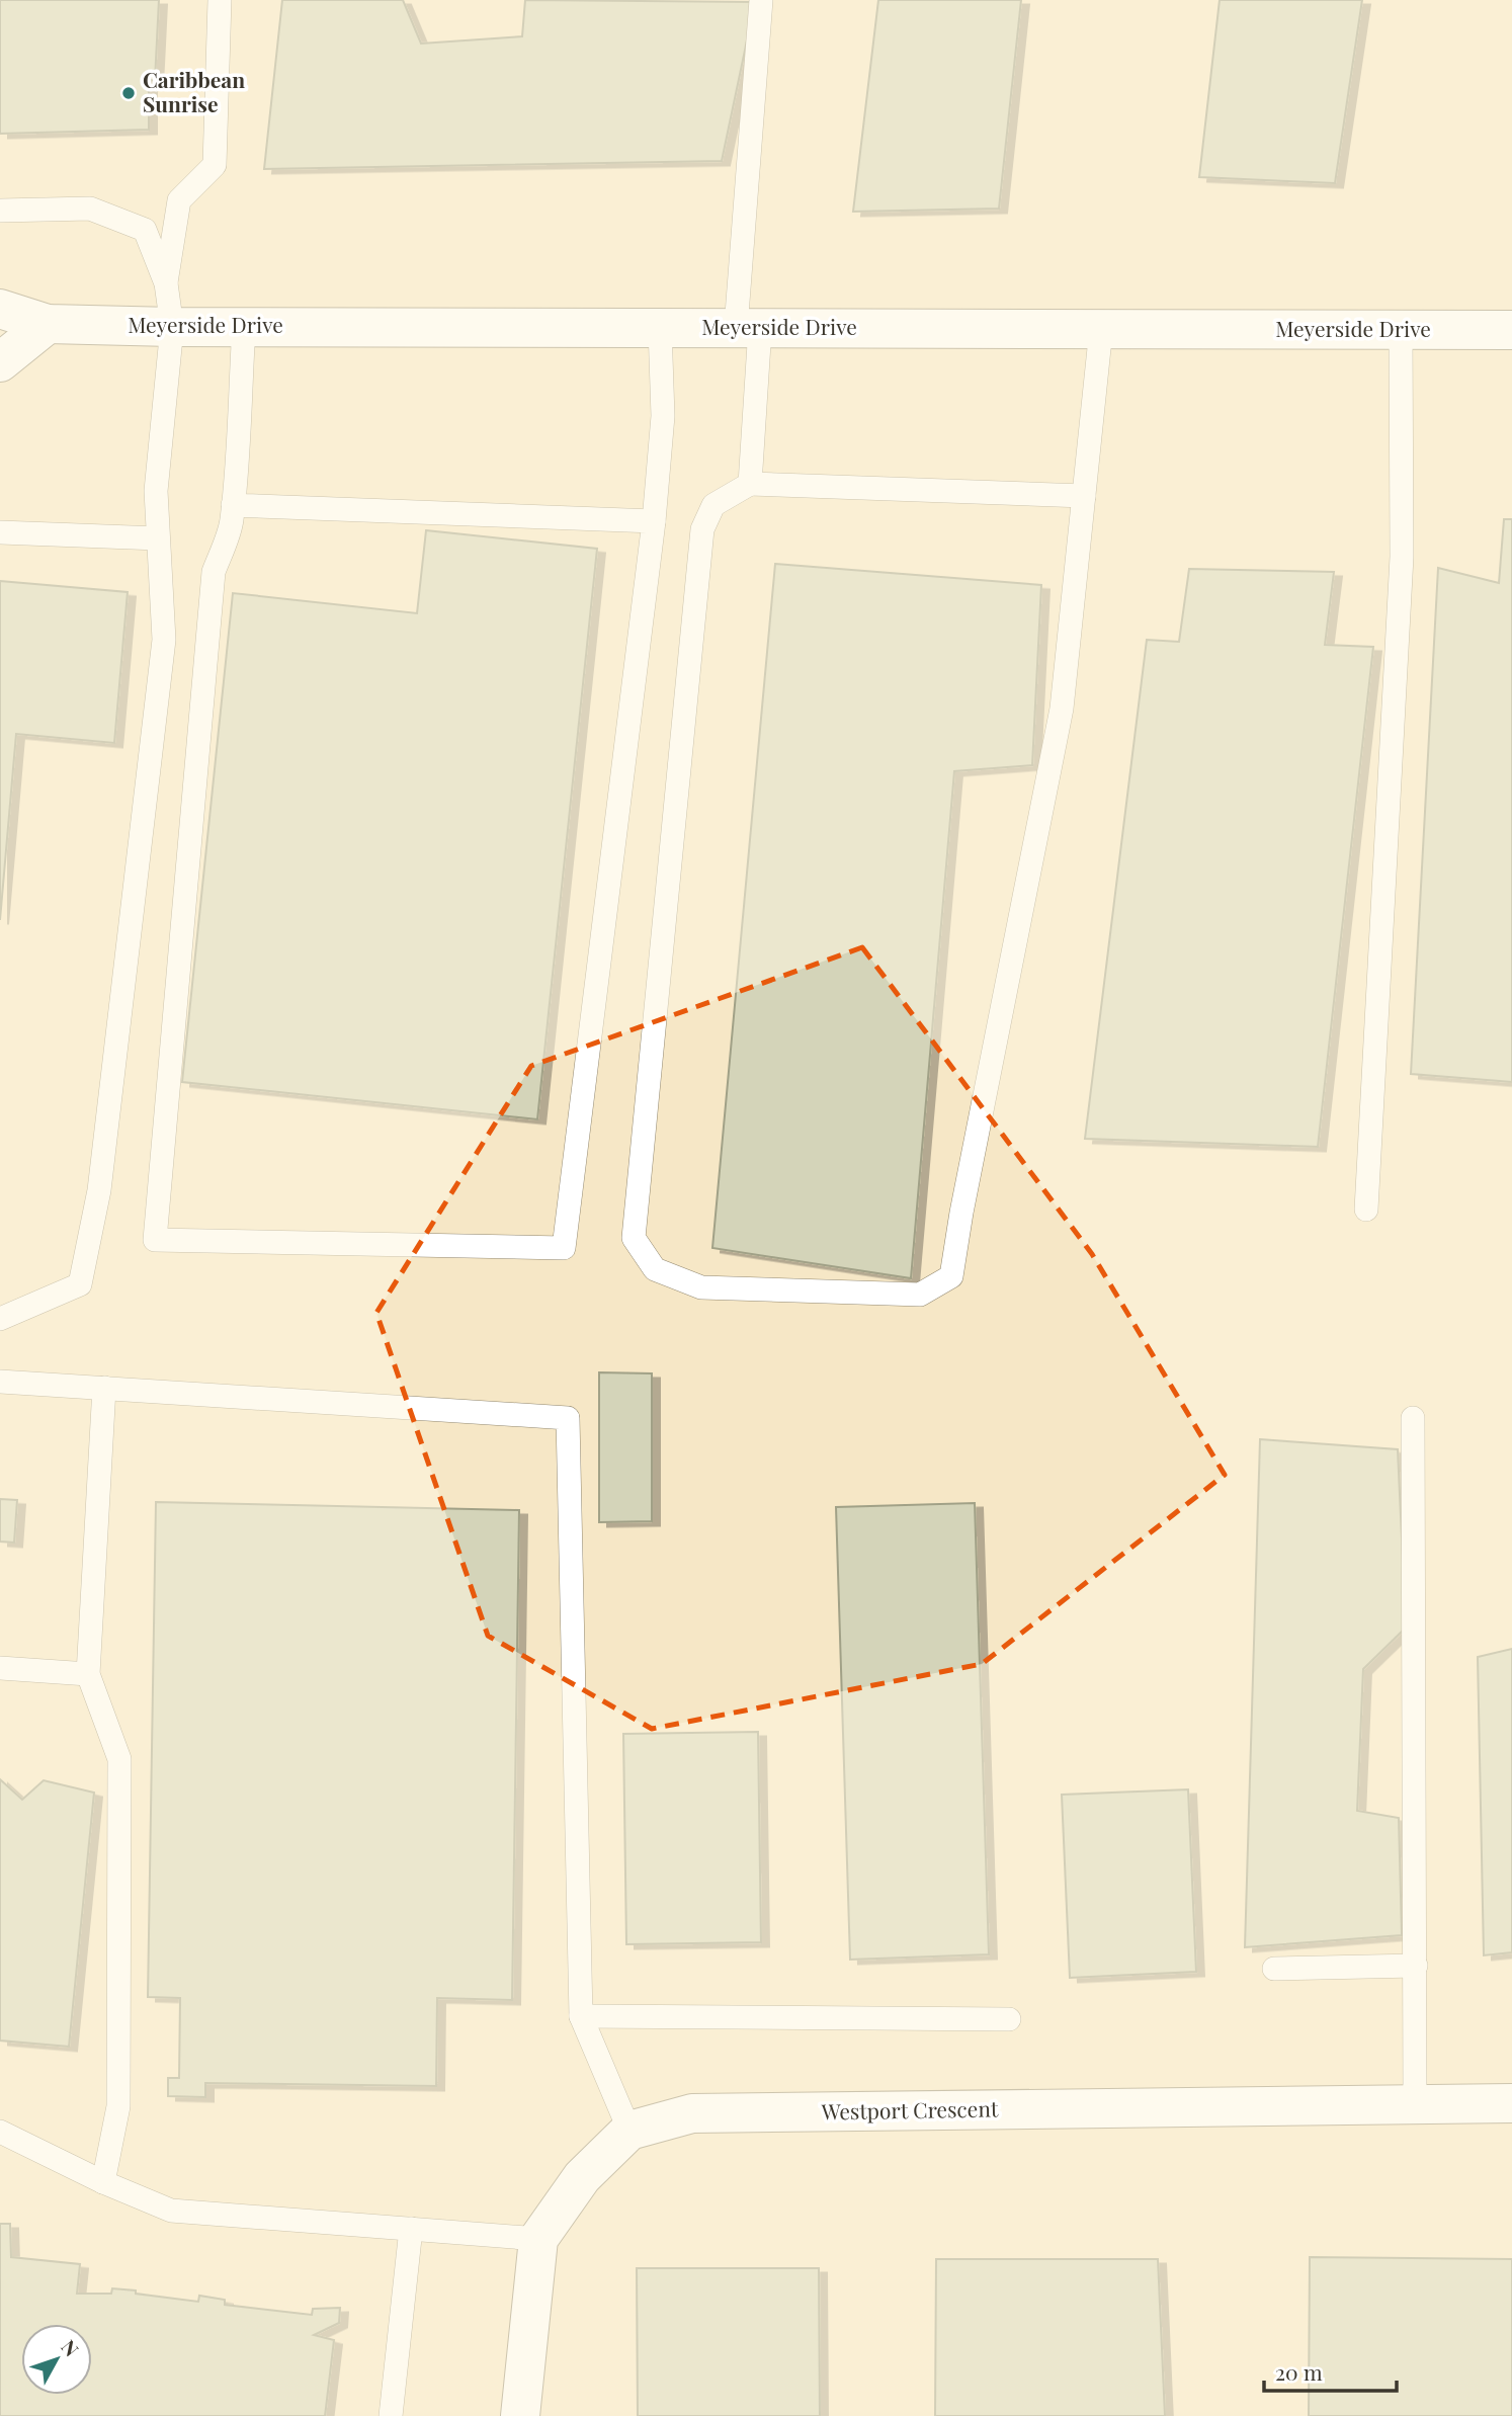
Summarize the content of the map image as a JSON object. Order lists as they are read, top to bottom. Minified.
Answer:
{"streets":{"street":["Meyerside Drive","Westport Crescent"]},"places":["Caribbean Sunrise"],"scale_bar":"20 m","north":"top right"}
